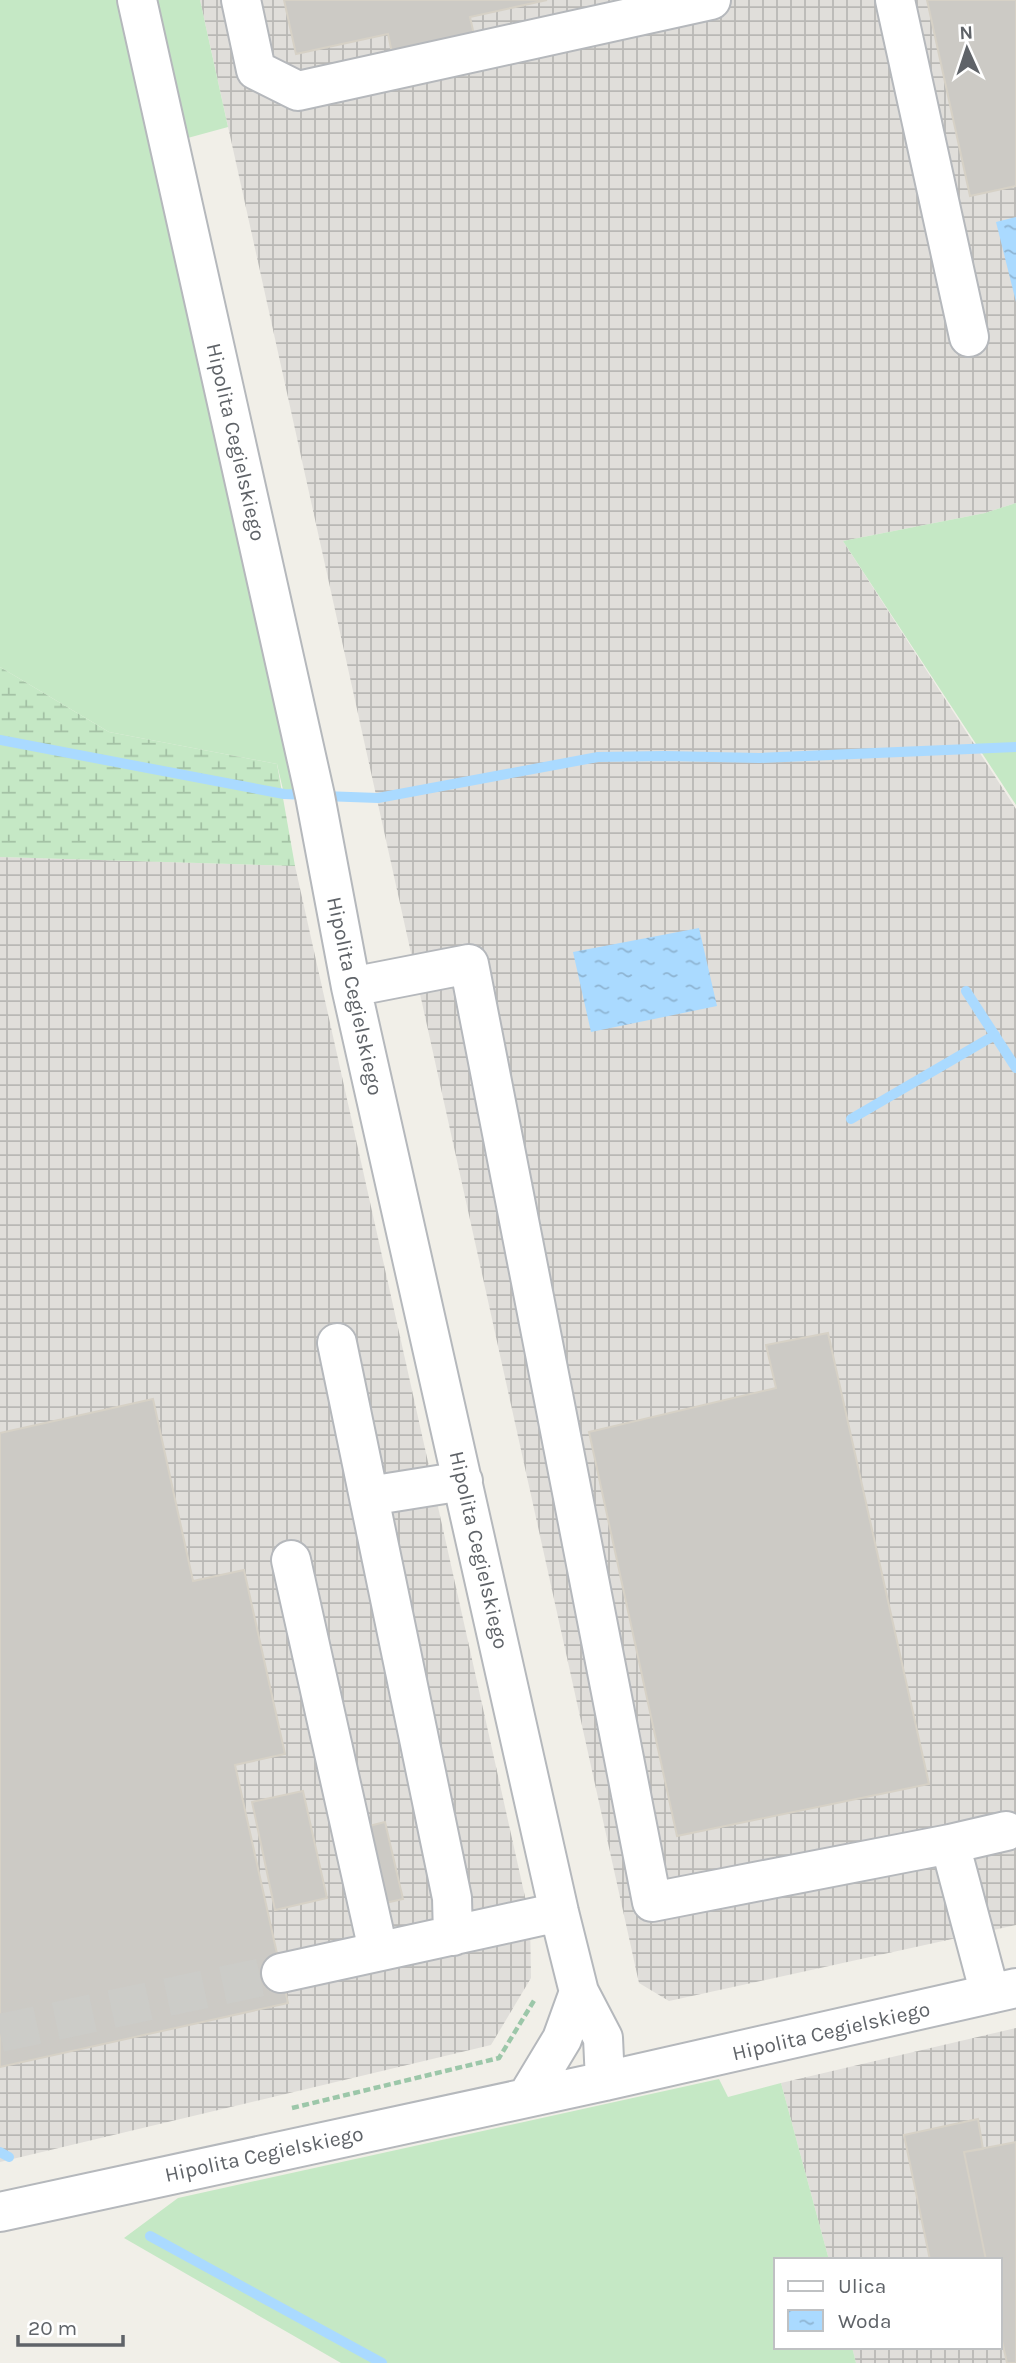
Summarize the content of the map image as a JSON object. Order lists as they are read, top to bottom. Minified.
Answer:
{"streets":{"street":["Hipolita Cegielskiego"]},"legend":["Ulica","Woda"],"scale_bar":"20 m","north":"top"}
